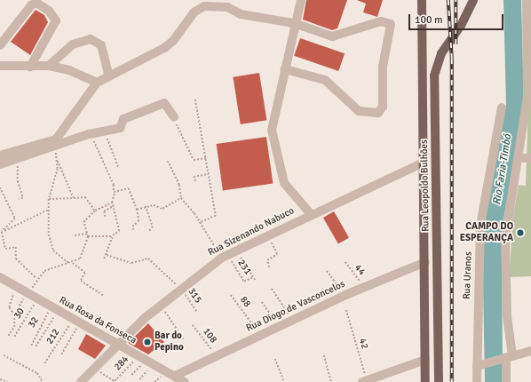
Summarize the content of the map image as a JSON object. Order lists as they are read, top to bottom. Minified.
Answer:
{"streets":{"main road":["Rua Leopoldo Bulhões"],"street":["Rua Sizenando Nabuco","Rua Uranos","Rua Diogo de Vasconcelos","Rua Rosa da Fonseca"],"path":["231","44","315","88","30","32","108","212","42","284"]},"crossings":[["Rua Leopoldo Bulhões","Rua Sizenando Nabuco"],["Rua Leopoldo Bulhões","Rua Diogo de Vasconcelos"],["Rua Sizenando Nabuco","231"],["Rua Sizenando Nabuco","315"],["Rua Sizenando Nabuco","Rua Rosa da Fonseca"],["Rua Sizenando Nabuco","284"],["44","Rua Diogo de Vasconcelos"],["88","Rua Diogo de Vasconcelos"],["Rua Diogo de Vasconcelos","Rua Rosa da Fonseca"],["Rua Diogo de Vasconcelos","108"],["30","Rua Rosa da Fonseca"],["Rua Rosa da Fonseca","32"],["Rua Rosa da Fonseca","212"],["Rua Rosa da Fonseca","284"]],"water":["Rio Faria-Timbó"],"places":["CAMPO DO ESPERANÇA","Bar do Pepino"],"scale_bar":"100 m"}
